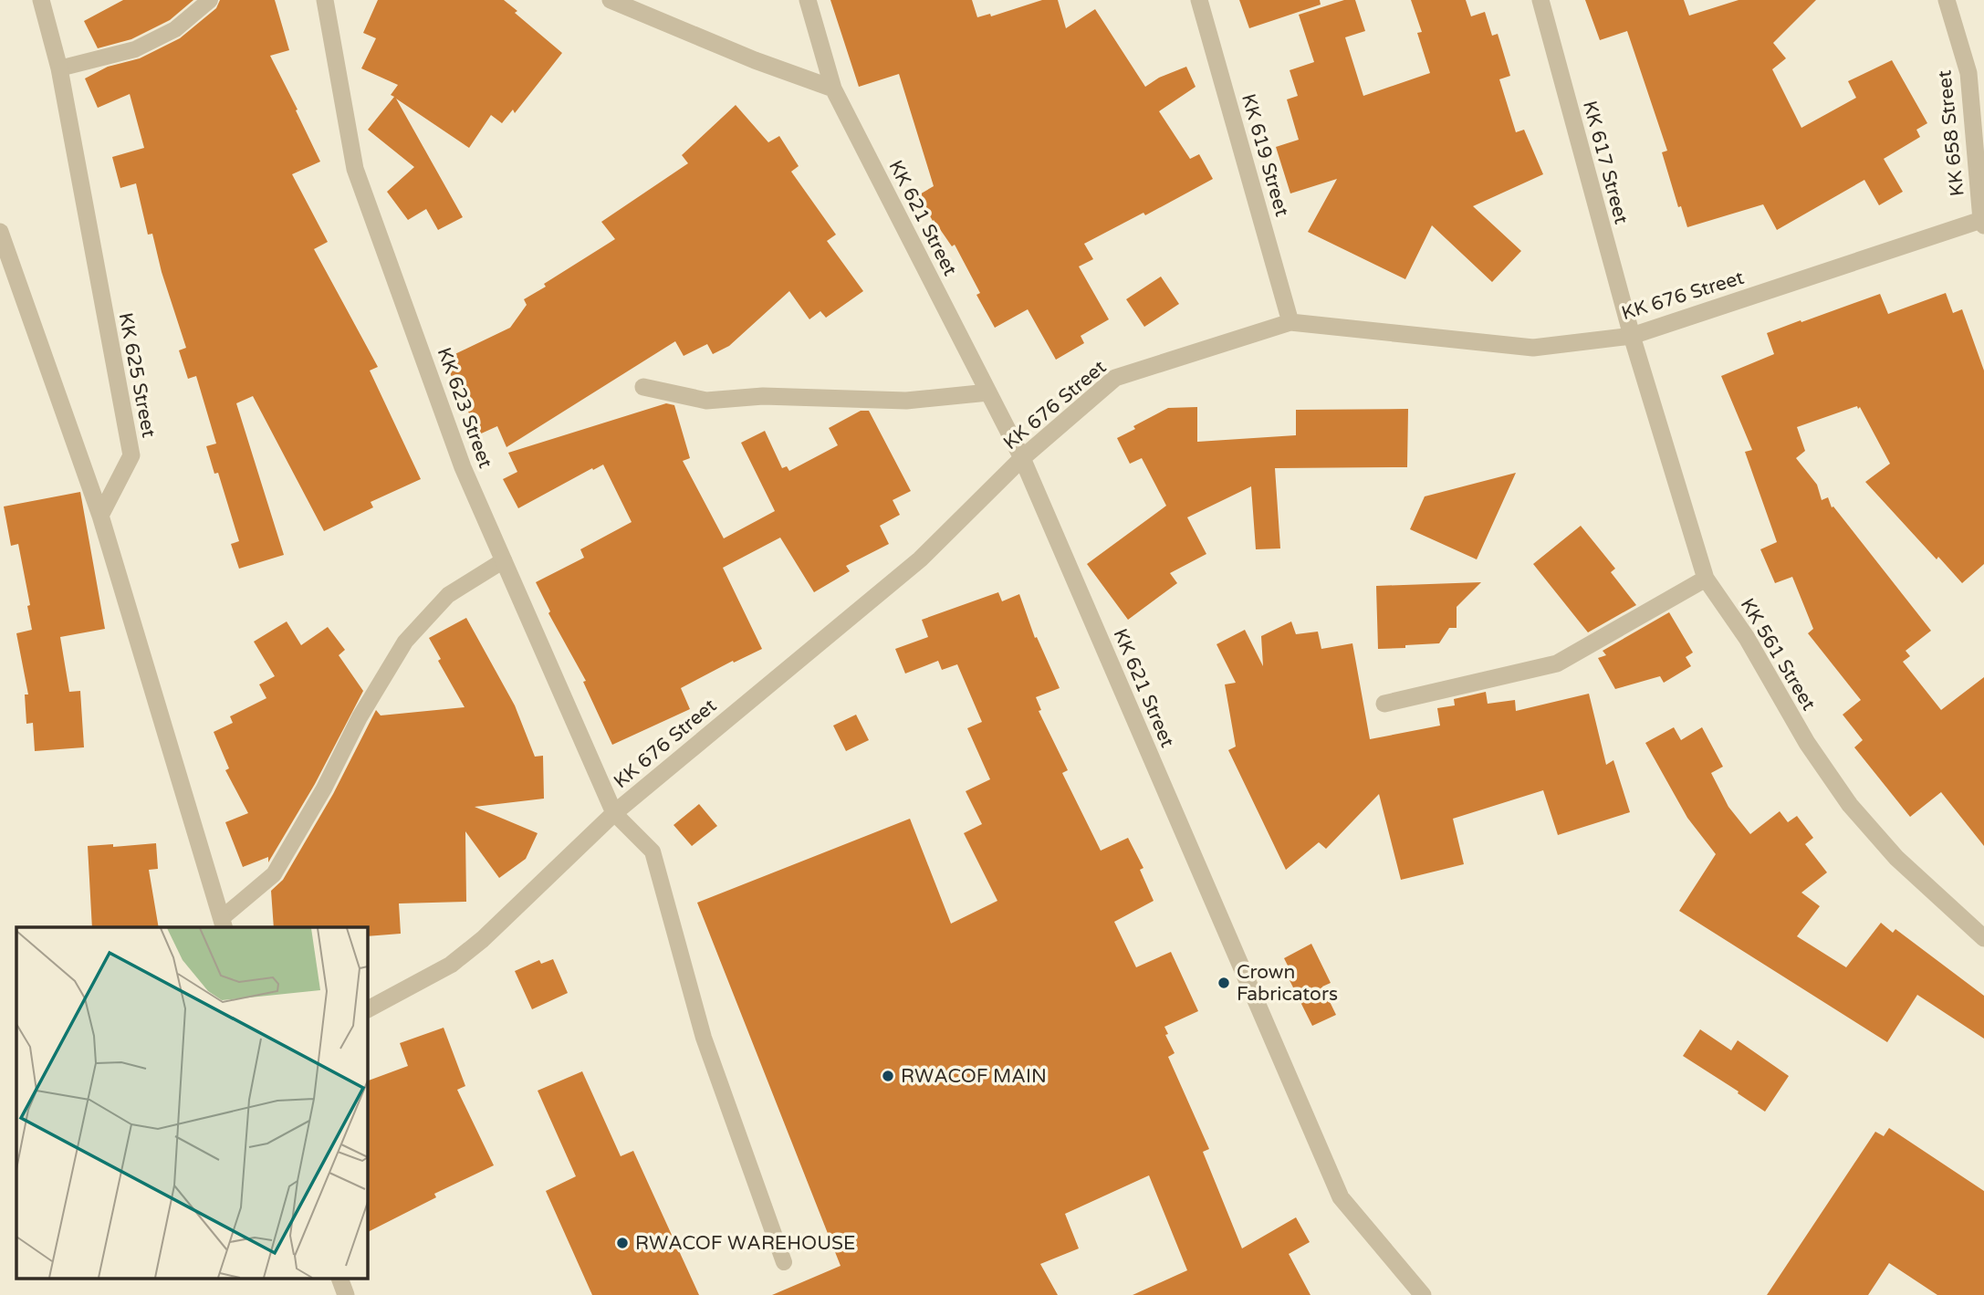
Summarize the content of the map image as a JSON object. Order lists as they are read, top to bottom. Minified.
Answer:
{"streets":{"street":["KK 658 Street","KK 619 Street","KK 617 Street","KK 621 Street","KK 676 Street","KK 625 Street","KK 623 Street","KK 561 Street"]},"crossings":[["KK 658 Street","KK 676 Street"],["KK 619 Street","KK 676 Street"],["KK 617 Street","KK 676 Street"],["KK 617 Street","KK 561 Street"],["KK 621 Street","KK 676 Street"],["KK 676 Street","KK 623 Street"],["KK 676 Street","KK 561 Street"]],"places":["Crown Fabricators","RWACOF MAIN","RWACOF WAREHOUSE"]}
